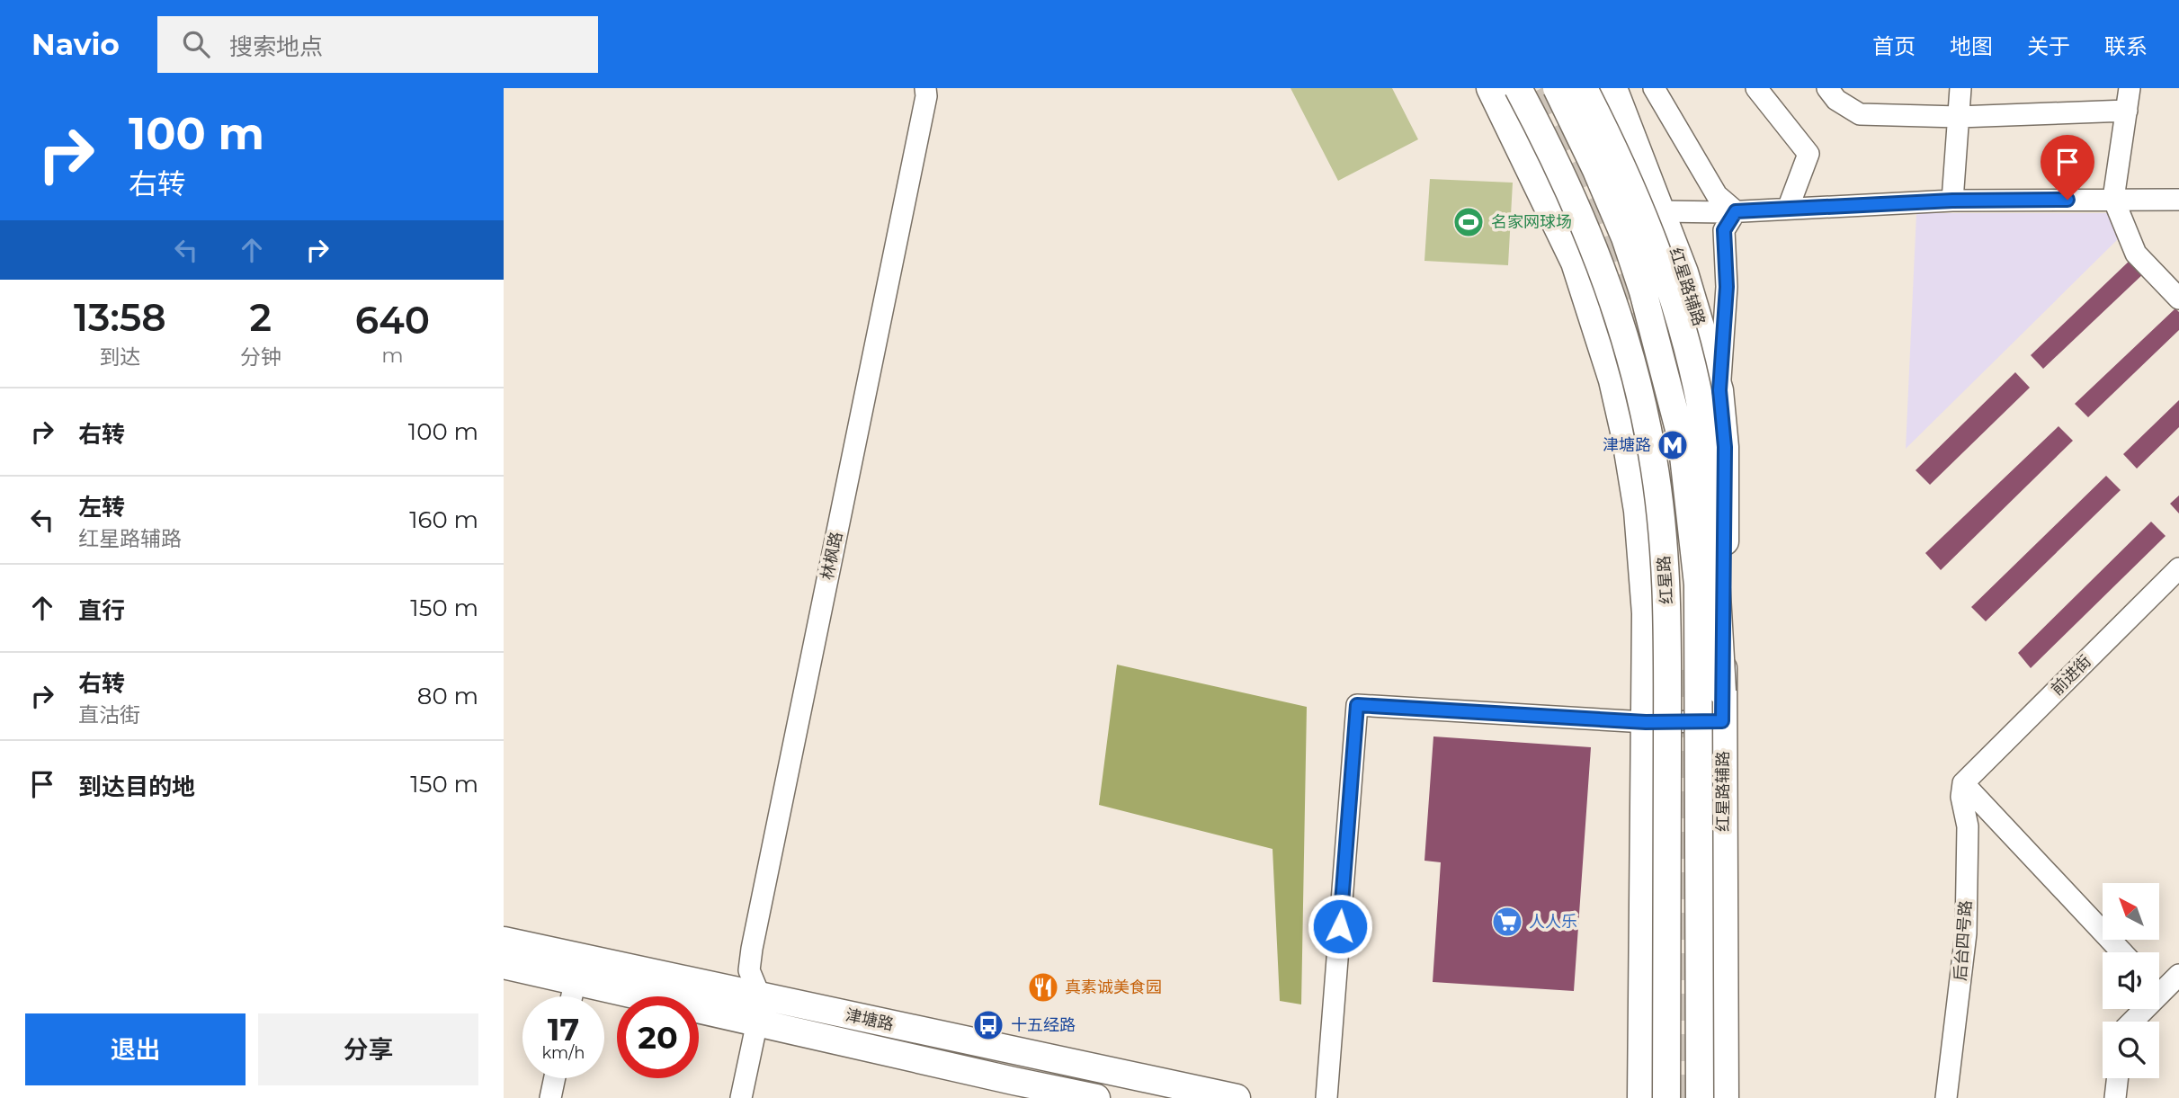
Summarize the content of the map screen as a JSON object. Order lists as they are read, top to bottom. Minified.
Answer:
{"streets":{"main road":["红星路辅路","红星路","津塘路"],"street":["林枫路","前进街","后台四号路"]},"crossings":[["红星路辅路","红星路"],["林枫路","津塘路"],["前进街","后台四号路"]],"places":{"sports":["名家网球场"],"metro station":["津塘路"],"supermarket":["人人乐"],"restaurant":["真素诚美食园"],"bus stop":["十五经路"]},"north":"top left","page":{"header":"Navio","search":"搜索地点","nav":["首页","地图","关于","联系"],"turn":["100 m","右转"],"eta":["13:58","到达","2","分钟","640","m"],"list":[{"name":"右转","value":"100 m"},{"name":"左转","note":"红星路辅路","value":"160 m"},{"name":"直行","value":"150 m"},{"name":"右转","note":"直沽街","value":"80 m"},{"name":"到达目的地","value":"150 m"}],"speed":"17 km/h","limit":"20","buttons":["退出","分享"]}}
